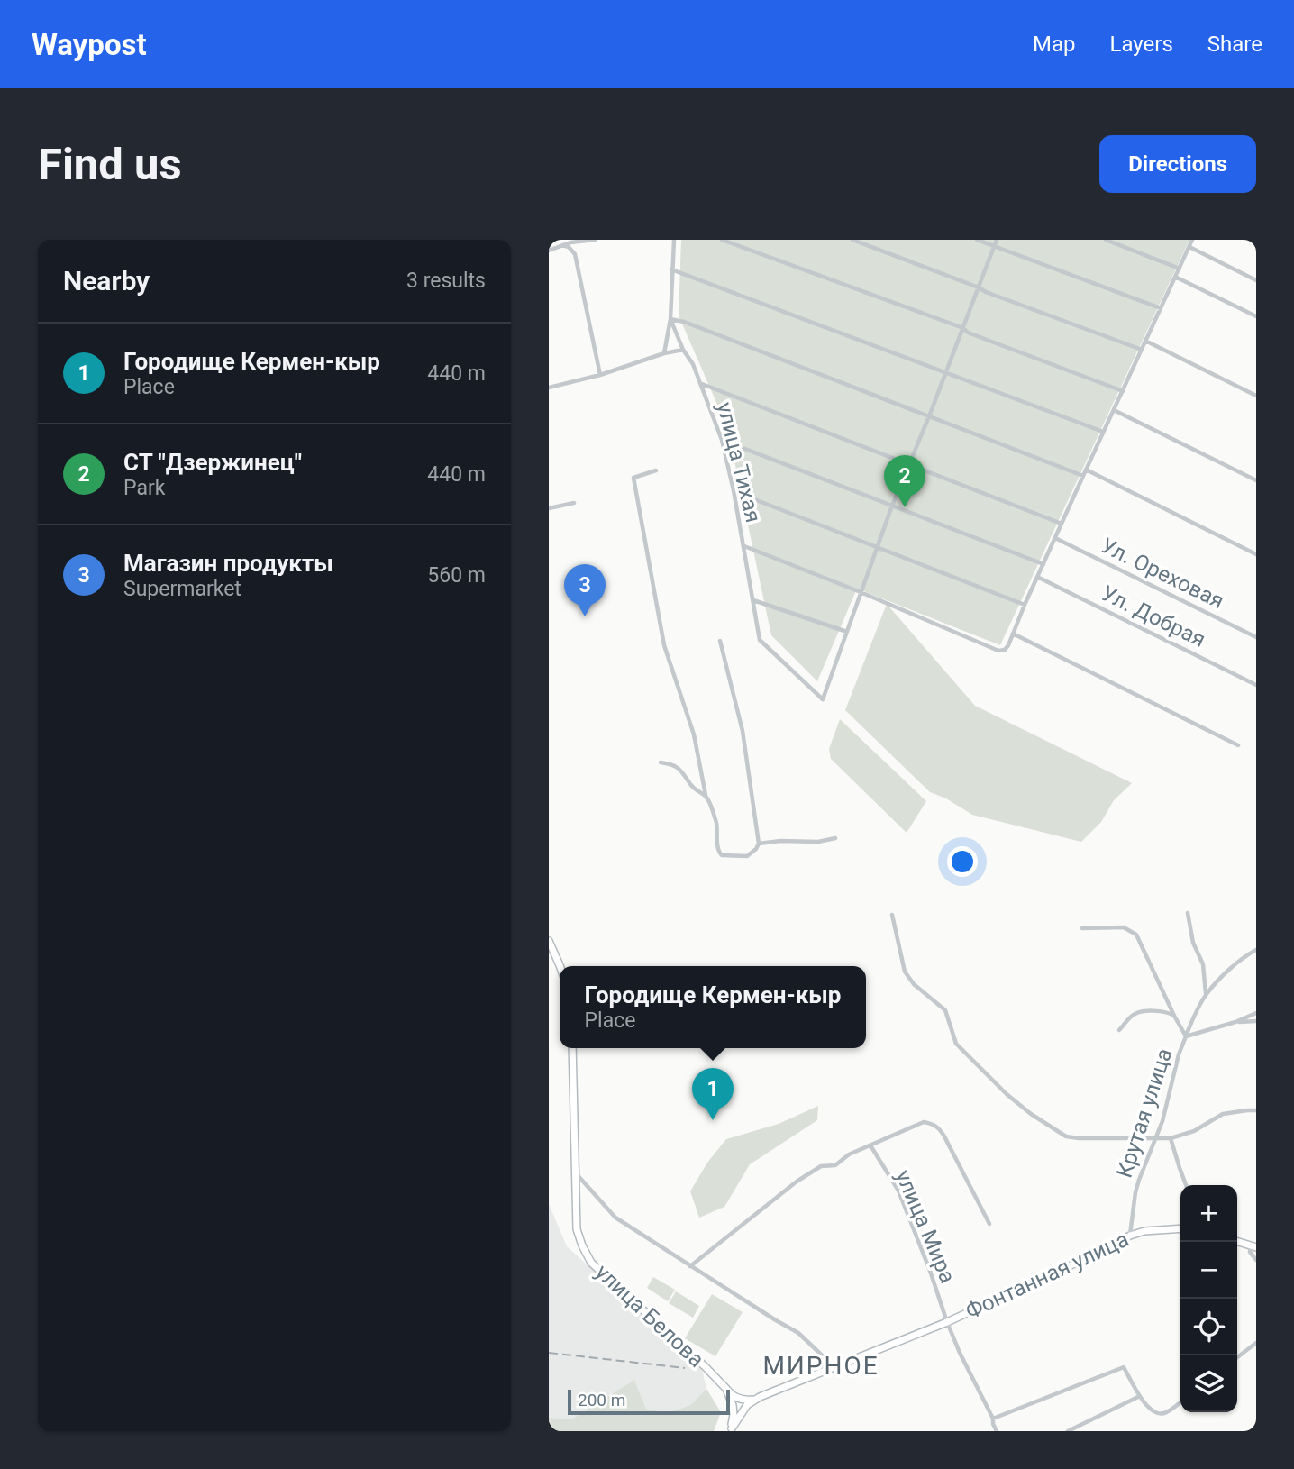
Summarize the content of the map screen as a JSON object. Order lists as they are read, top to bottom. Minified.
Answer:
{"streets":{"main road":["Фонтанная улица","улица Белова"],"street":["улица Тихая","Ул. Ореховая","Ул. Добрая","Крутая улица","улица Мира"]},"crossings":[["Крутая улица","Фонтанная улица"],["улица Мира","Фонтанная улица"]],"districts":["МИРНОЕ"],"scale_bar":"200 m","page":{"header":"Waypost","nav":["Map","Layers","Share"],"buttons":"Directions","title":"Find us","heading":["Nearby","3 results"],"list":[{"mark":"1","name":"Городище Кермен-кыр","note":"Place","value":"440 m"},{"mark":"2","name":"СТ \"Дзержинец\"","note":"Park","value":"440 m"},{"mark":"3","name":"Магазин продукты","note":"Supermarket","value":"560 m"}],"pins":["2","3","1"],"popup":["Городище Кермен-кыр","Place"],"map_buttons":["+","−"],"scale":"200 m"}}
